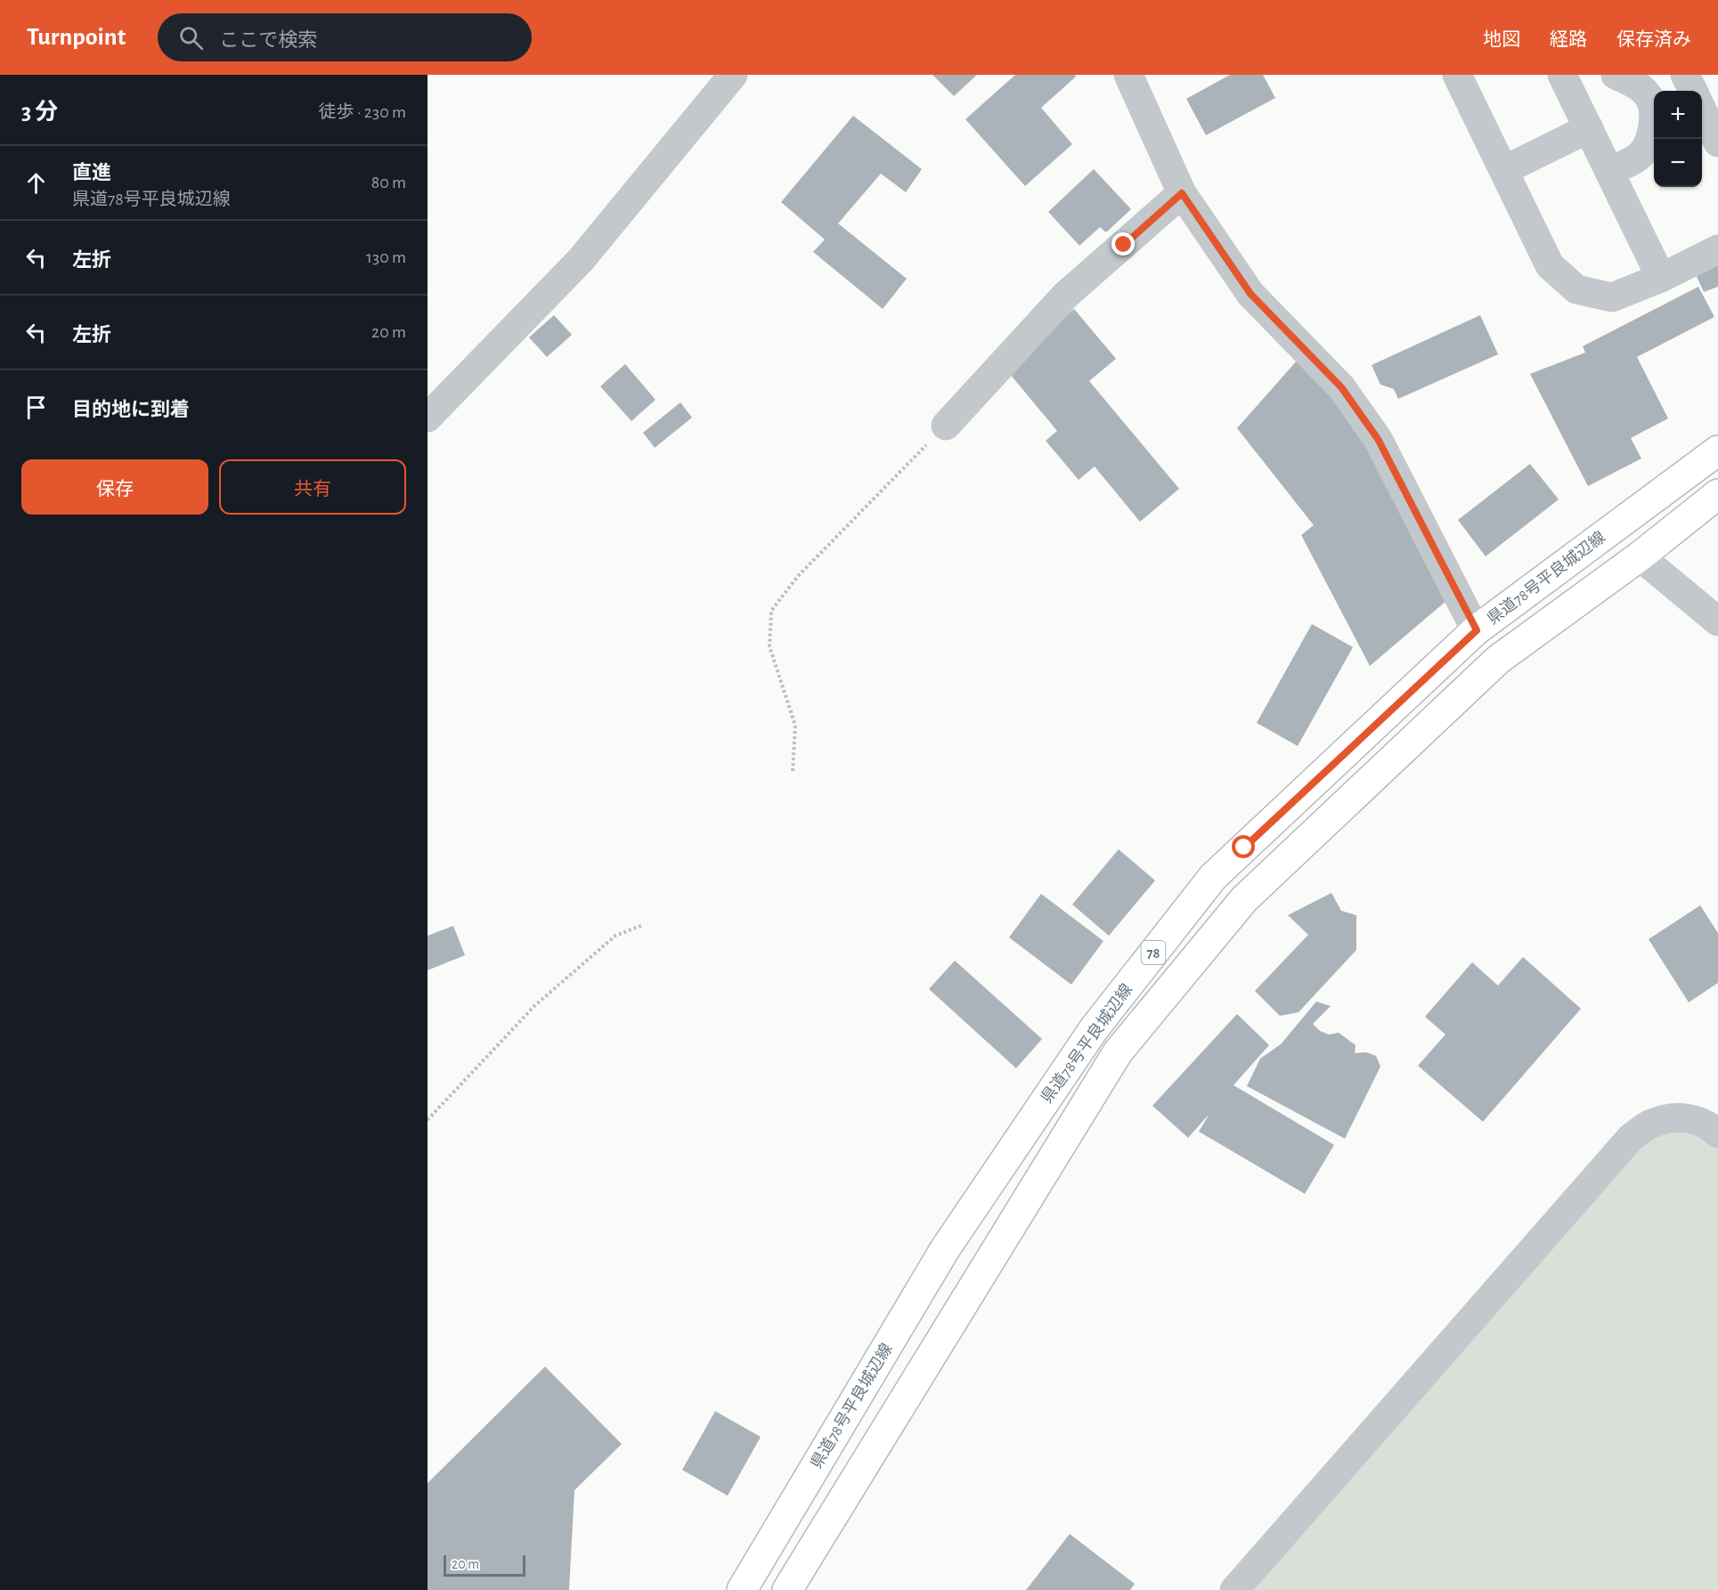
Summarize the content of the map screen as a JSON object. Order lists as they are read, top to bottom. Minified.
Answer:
{"streets":{"main road":["県道78号平良城辺線","78"]},"scale_bar":"20 m","page":{"header":"Turnpoint","search":"ここで検索","nav":["地図","経路","保存済み"],"heading":["3 分","徒歩 · 230 m"],"map_buttons":["+","−"],"list":[["直進","県道78号平良城辺線","80 m"],["左折","130 m"],["左折","20 m"],"目的地に到着"],"buttons":["保存","共有"],"scale":"20 m"}}
